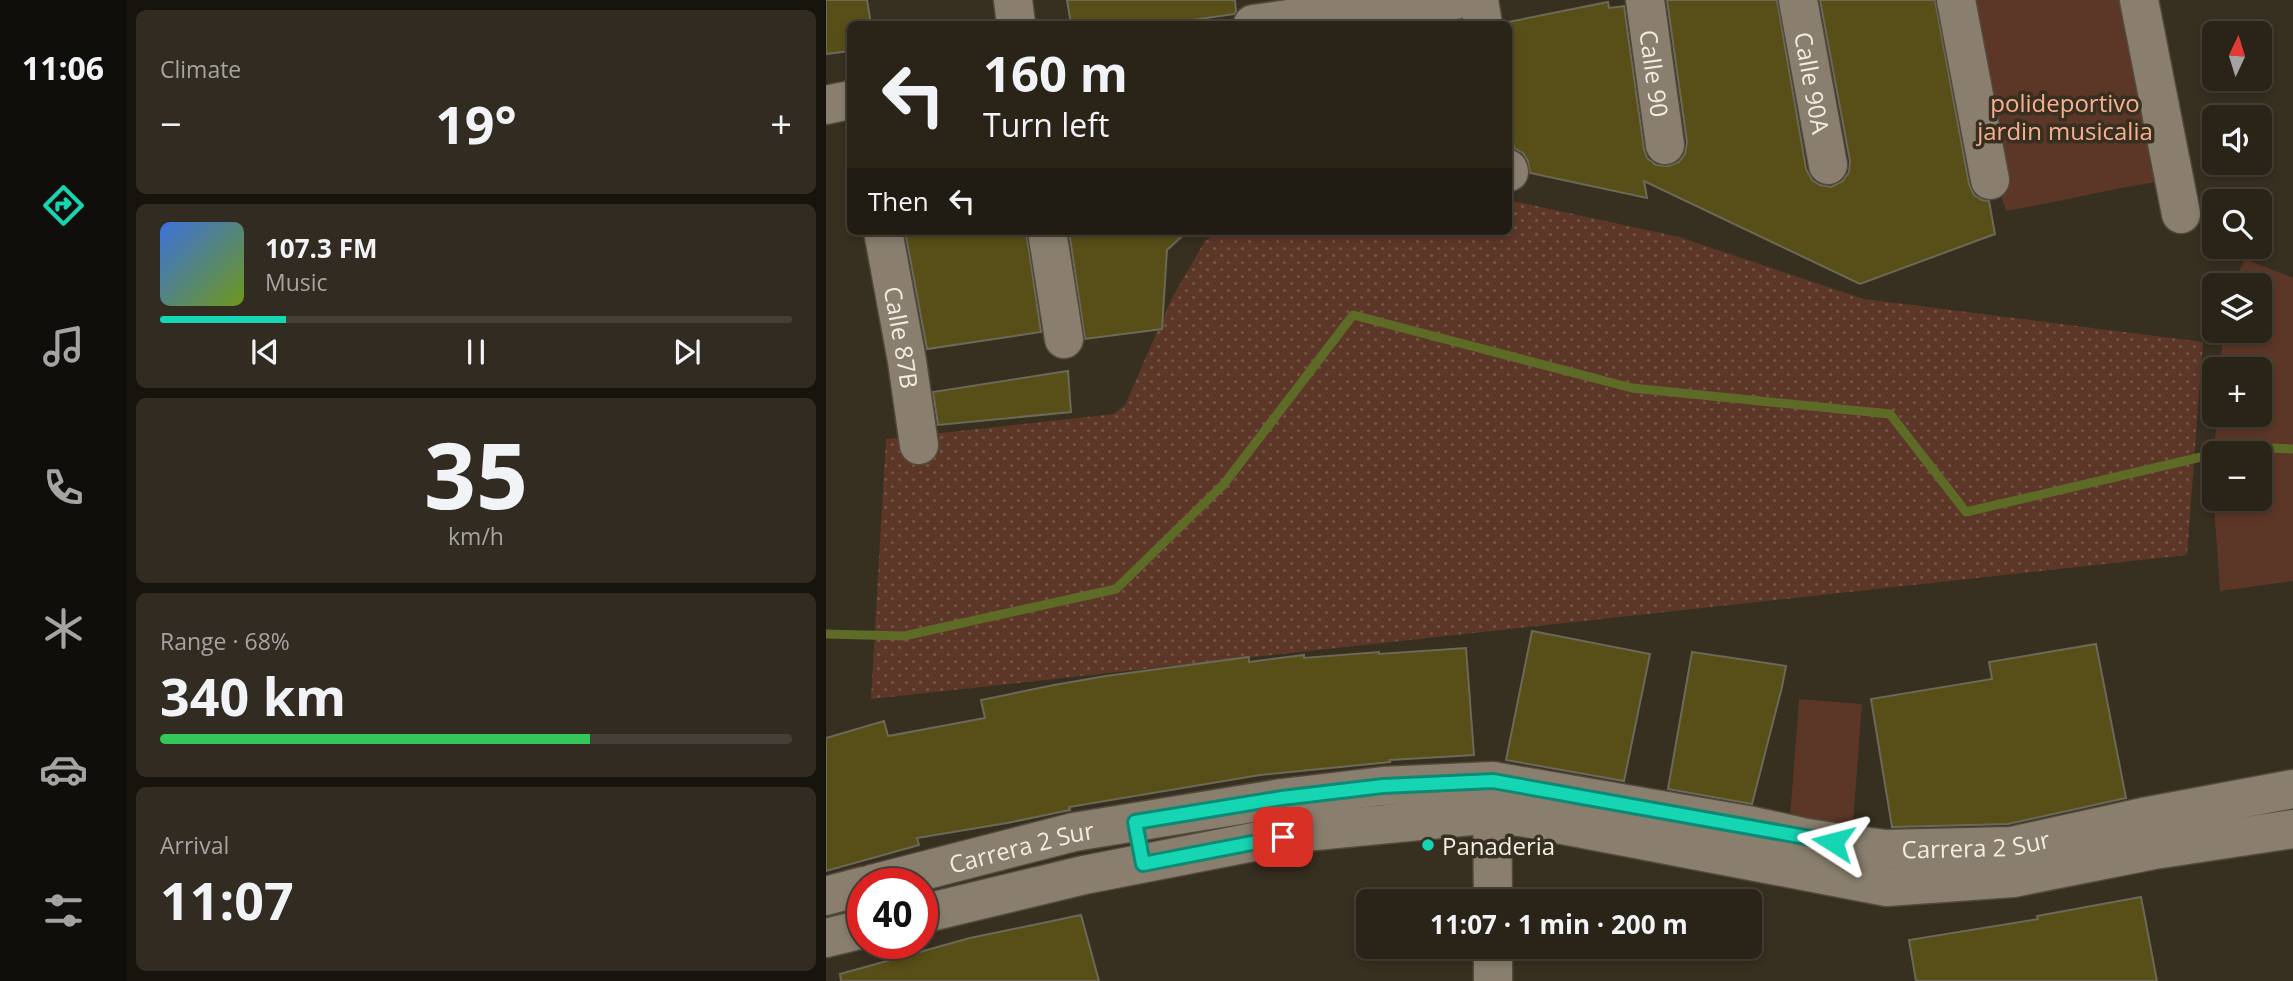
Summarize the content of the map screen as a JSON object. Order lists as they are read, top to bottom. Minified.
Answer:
{"streets":{"street":["Calle 90","Calle 90A","Calle 87B","Carrera 2 Sur"]},"parks":["polideportivo jardin musicalia"],"places":["Panaderia"],"north":"top","page":{"tabs":"11:06","tile":["Climate",["35","km/h"],["Range · 68%","340 km"],["Arrival","11:07"]],"map_buttons":["+","−"],"turn":["160 m","Turn left"],"heat":["−","19°","+"],"then":"Then","song":["107.3 FM","Music"],"limit":"40","trip":"11:07 · 1 min · 200 m"}}
